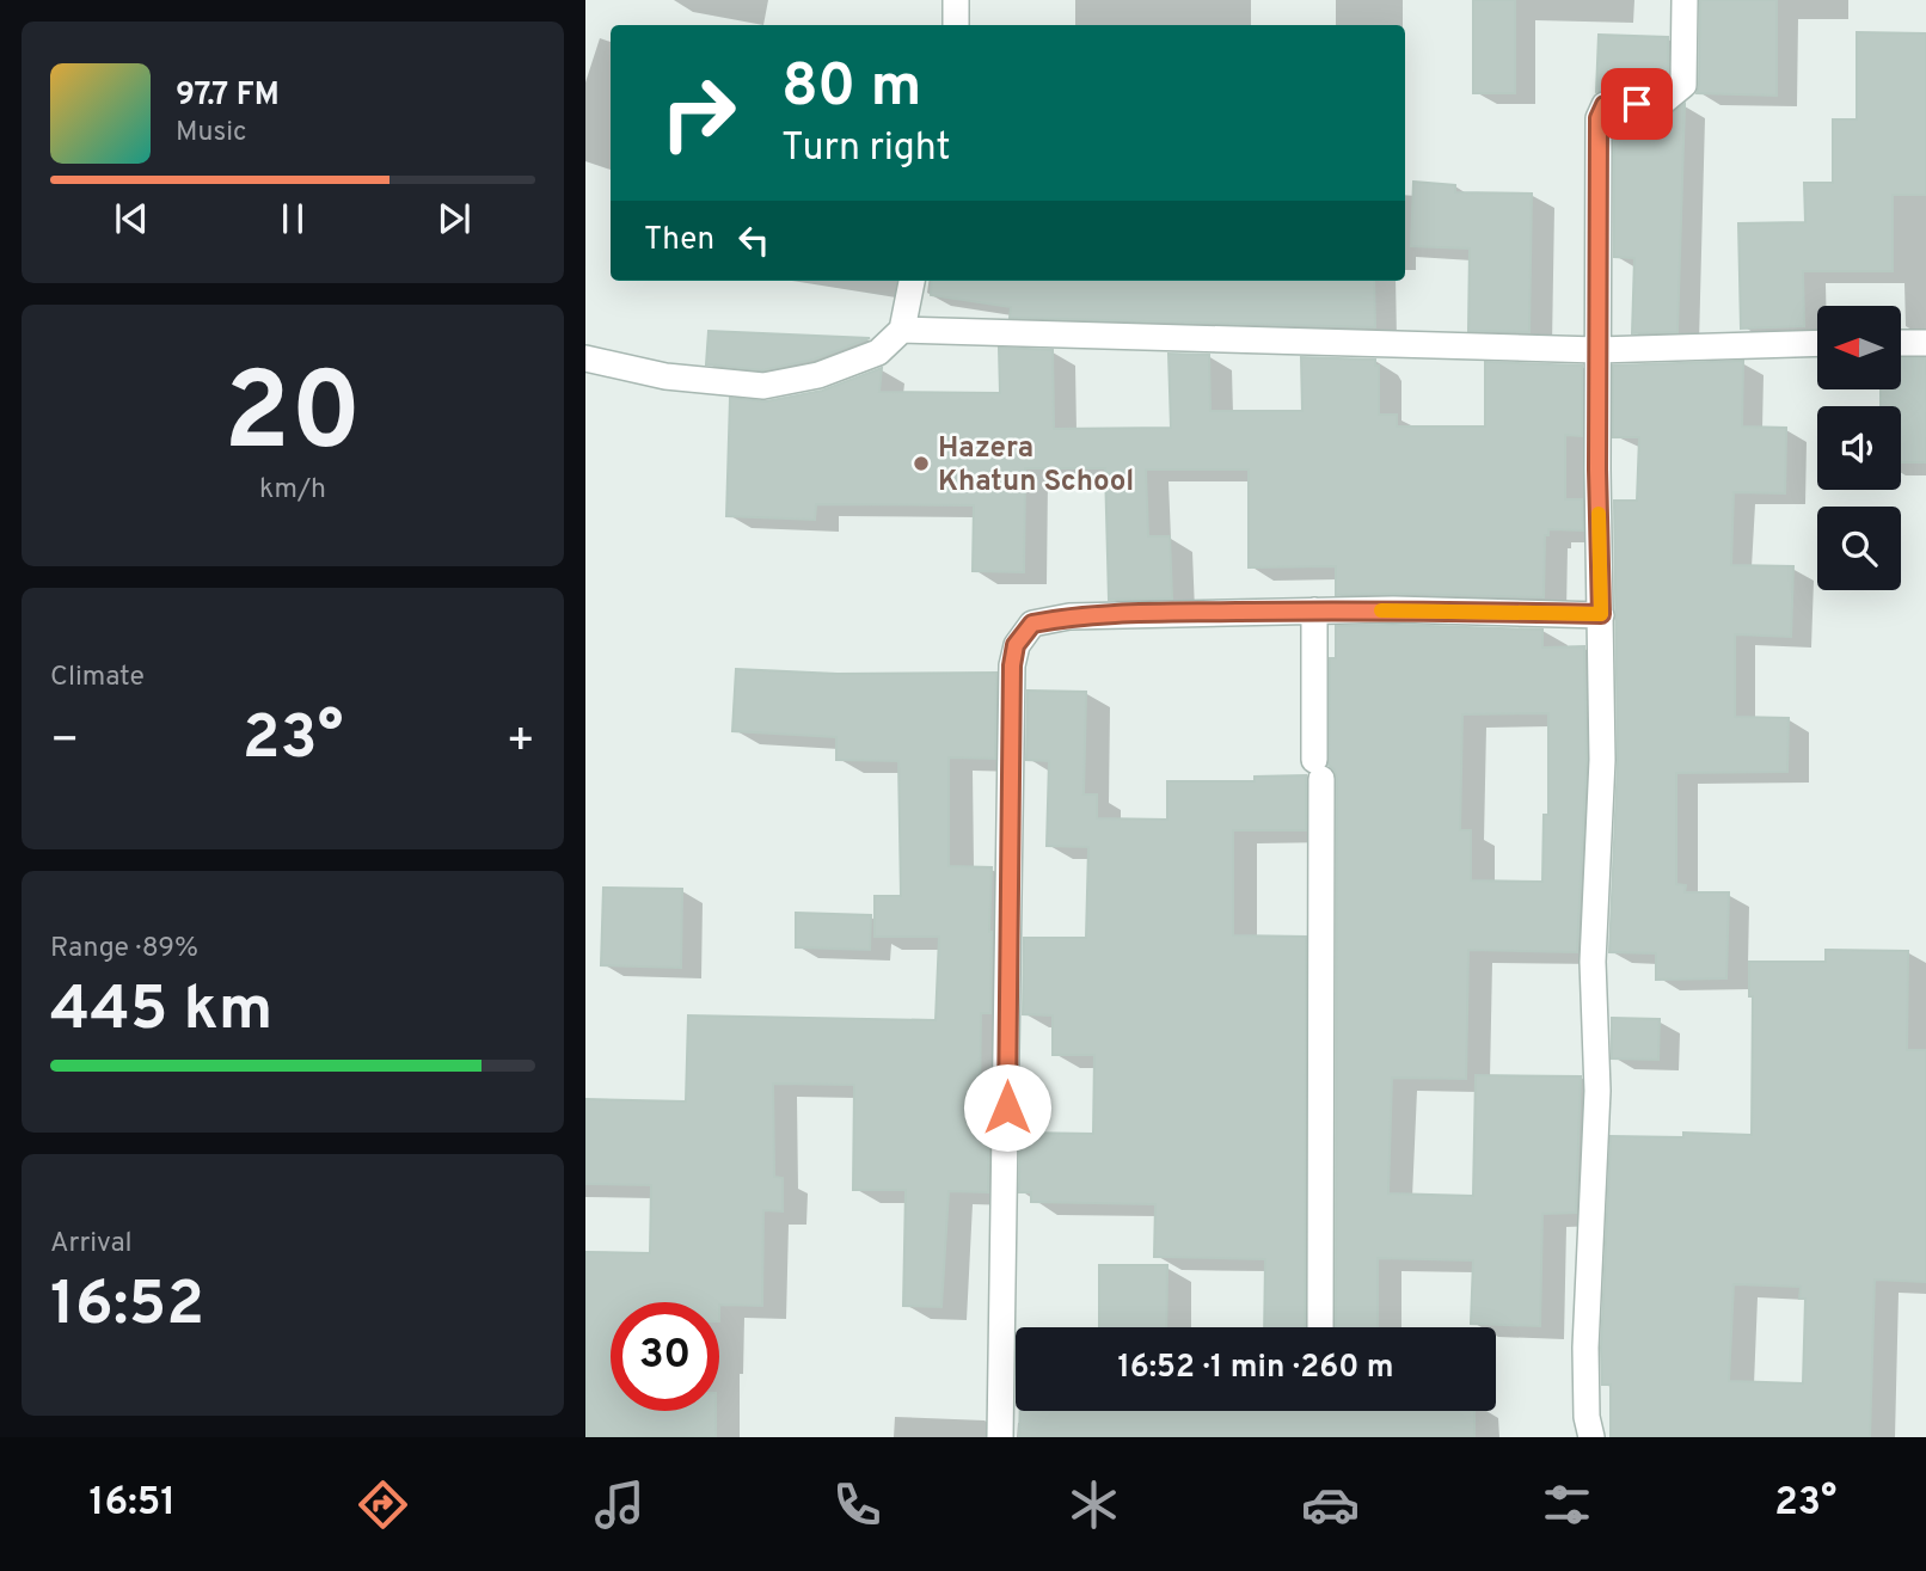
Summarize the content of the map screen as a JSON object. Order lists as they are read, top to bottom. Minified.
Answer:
{"places":["Hazera Khatun School"],"north":"left","page":{"turn":["80 m","Turn right"],"song":["97.7 FM","Music"],"then":"Then","tile":[["20","km/h"],"Climate",["Range · 89%","445 km"],["Arrival","16:52"]],"heat":["−","23°","+"],"limit":"30","trip":"16:52 · 1 min · 260 m","tabs":["16:51","23°"]}}
